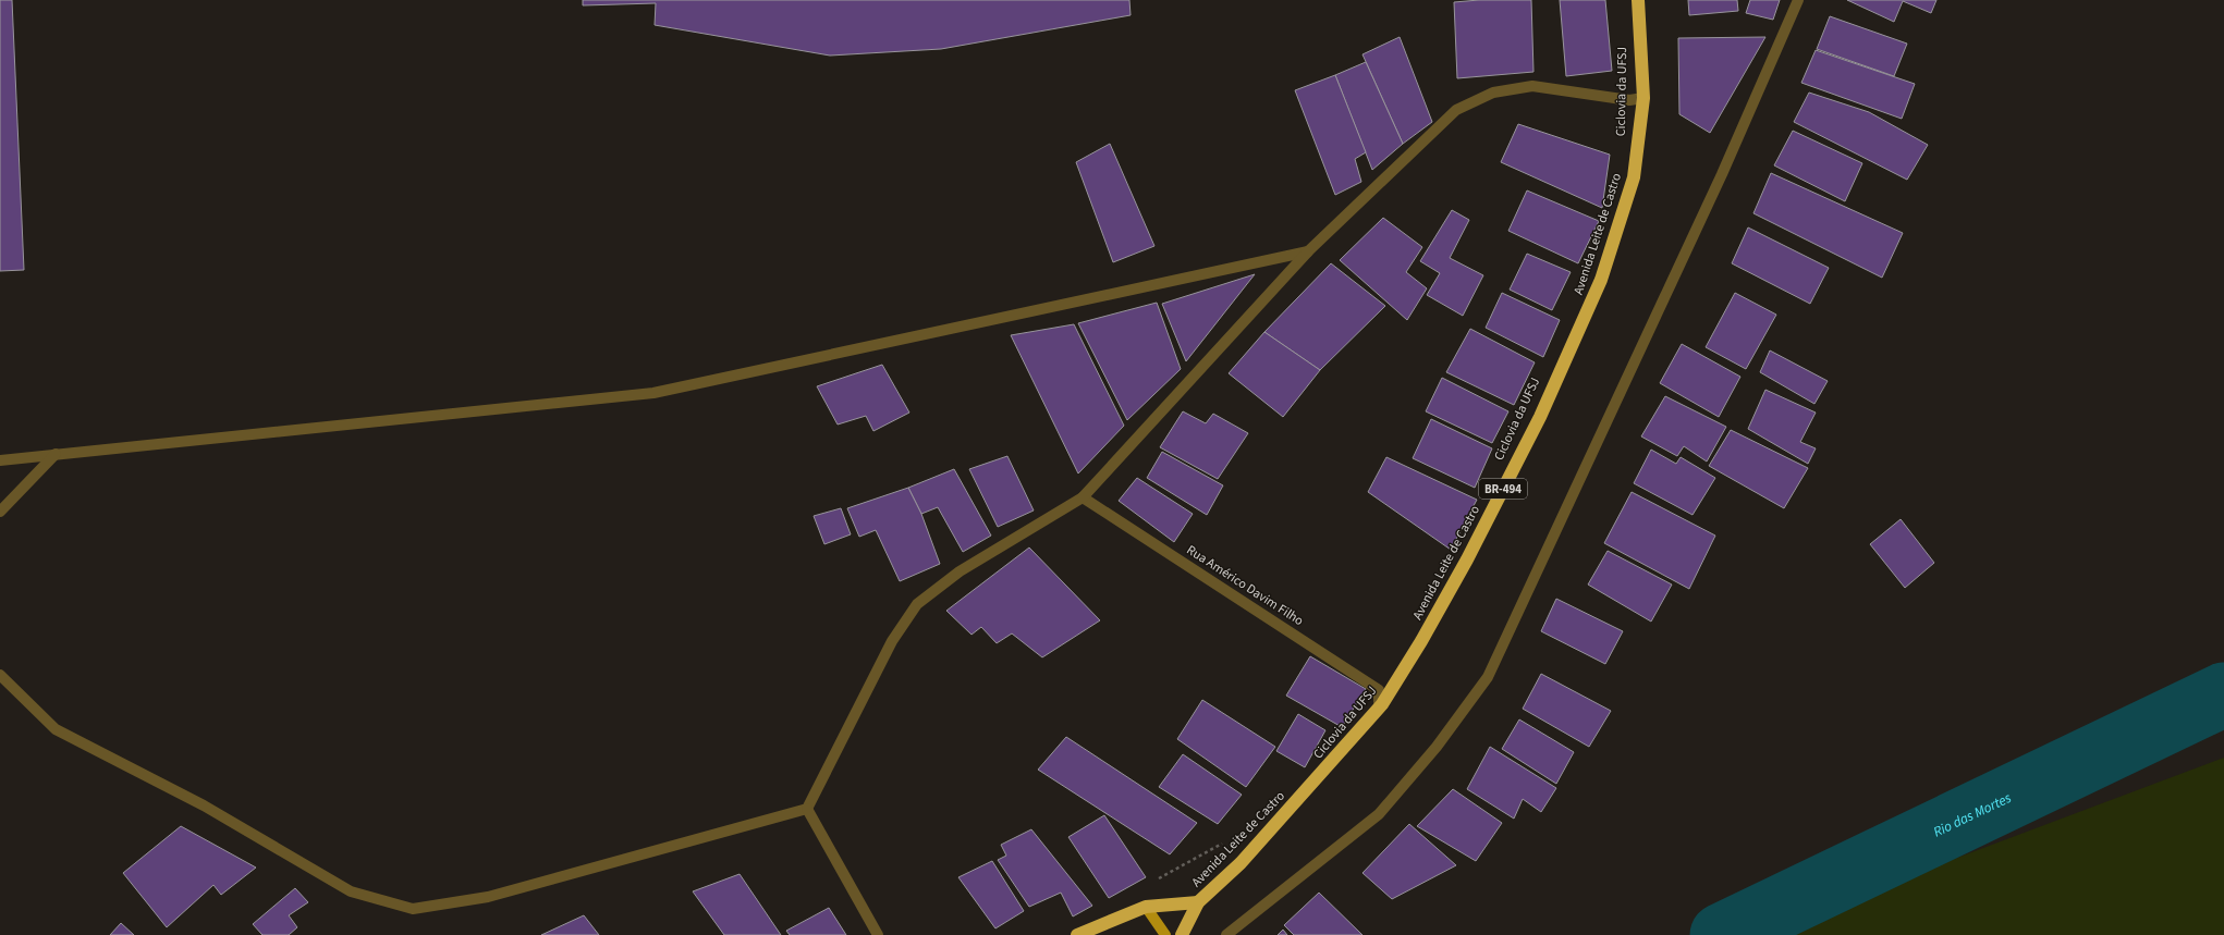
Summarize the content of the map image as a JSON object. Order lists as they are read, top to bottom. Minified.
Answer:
{"streets":{"highway":["Avenida Leite de Castro","BR-494"],"street":["Rua Américo Davim Filho"]},"crossings":[["Avenida Leite de Castro","Rua Américo Davim Filho"]],"water":["Rio das Mortes"]}
